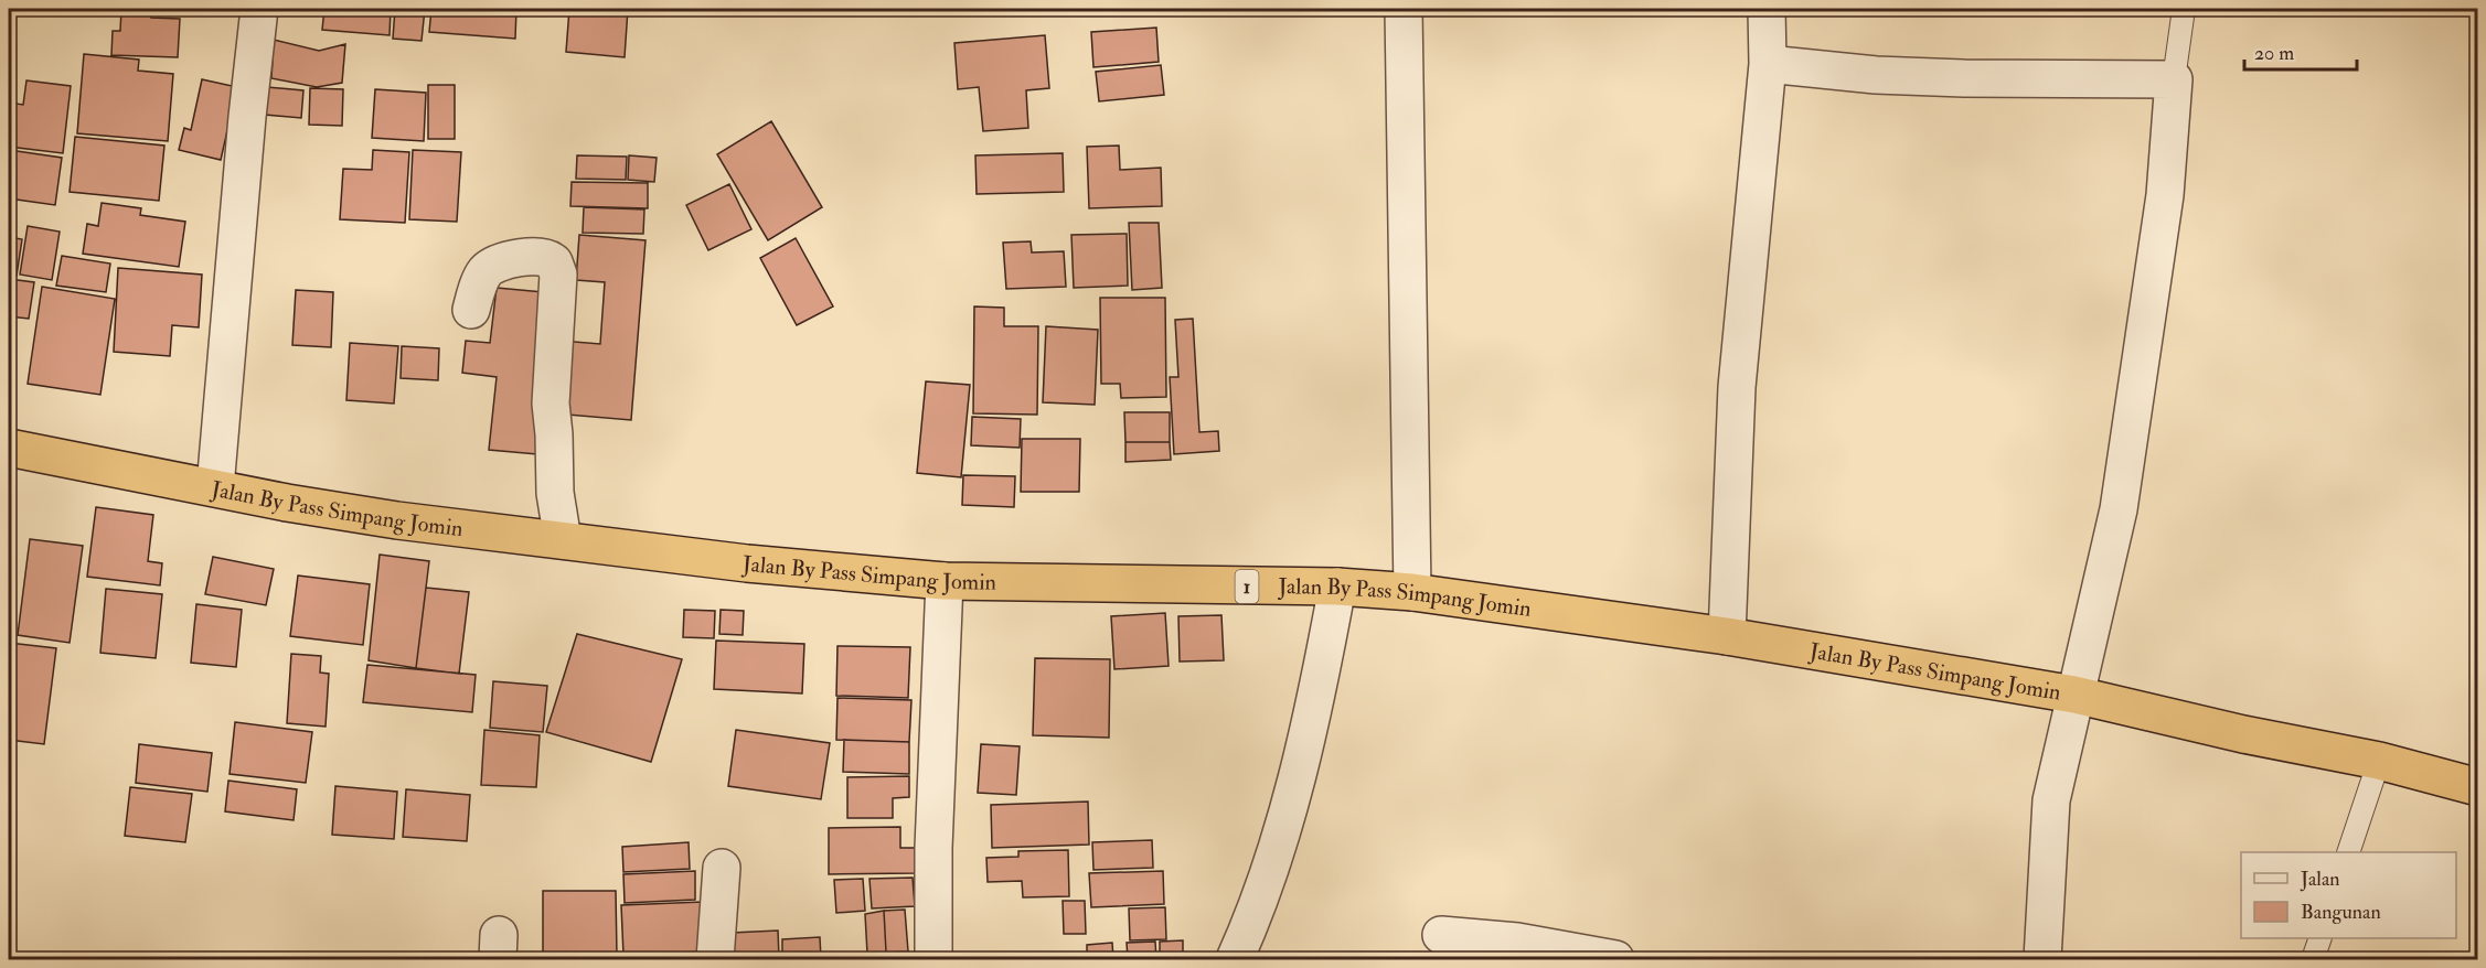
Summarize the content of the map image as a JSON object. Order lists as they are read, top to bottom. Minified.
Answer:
{"streets":{"highway":["Jalan By Pass Simpang Jomin","1"]},"legend":["Jalan","Bangunan"],"scale_bar":"20 m"}
